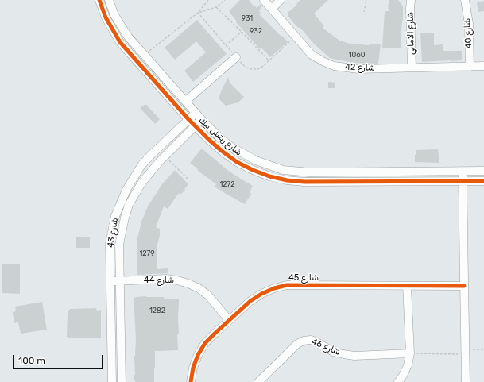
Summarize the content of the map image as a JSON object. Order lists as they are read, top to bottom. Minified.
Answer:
{"streets":{"street":["شارع الاماني","شارع 40","شارع 42","شارع ريتش بيك","شارع 43","شارع 45","شارع 44","شارع 46"]},"crossings":[["شارع الاماني","شارع 42"],["شارع 40","شارع 42"],["شارع ريتش بيك","شارع 43"],["شارع 43","شارع 44"],["شارع 45","شارع 44"]],"house_numbers":["931","932","1060","1272","1279","1282"],"scale_bar":"100 m"}
